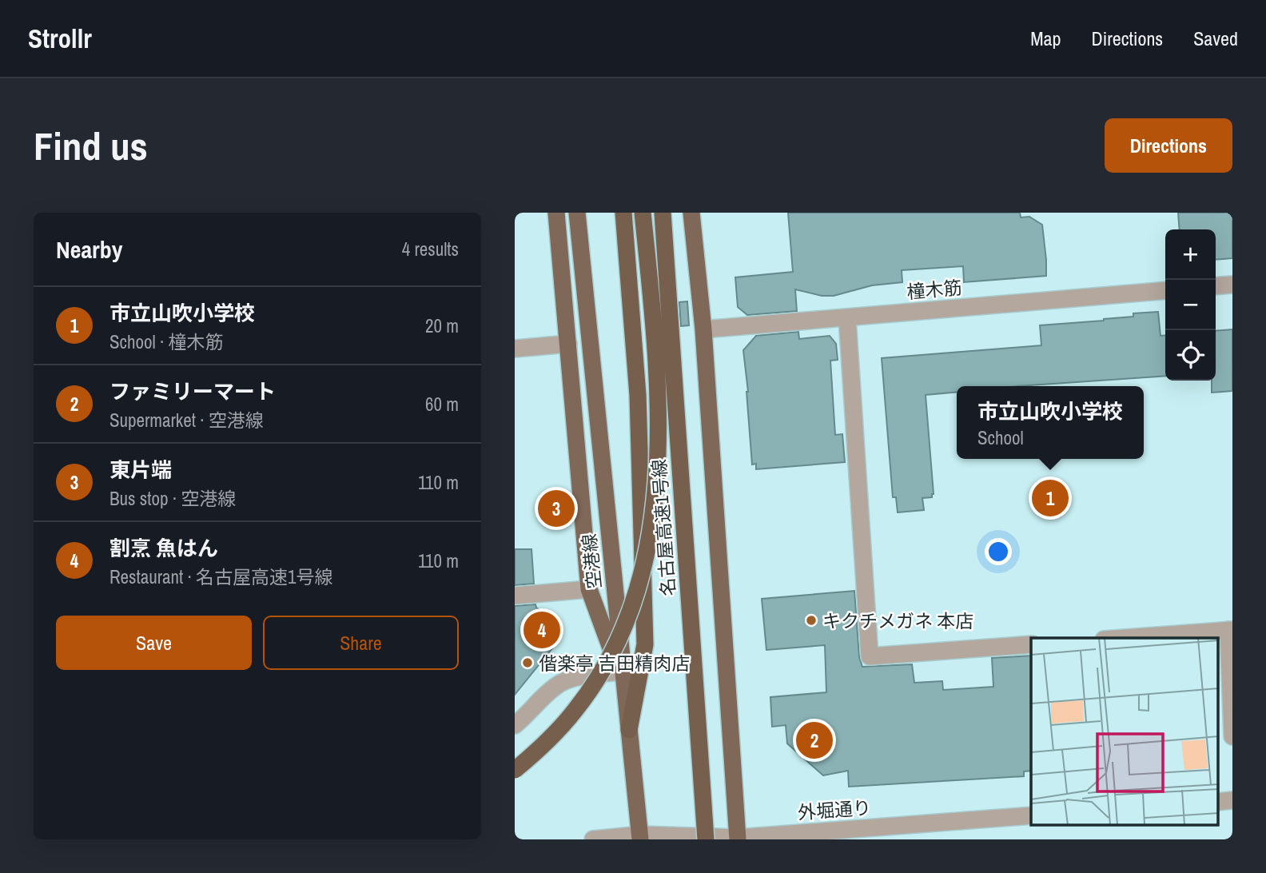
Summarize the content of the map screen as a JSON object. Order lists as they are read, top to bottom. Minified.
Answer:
{"streets":{"highway":["名古屋高速1号線","空港線"],"street":["橦木筋","外堀通り"]},"crossings":[["空港線","外堀通り"]],"places":["キクチメガネ 本店","偕楽亭 吉田精肉店"],"page":{"header":"Strollr","nav":["Map","Directions","Saved"],"buttons":["Directions",["Save","Share"]],"title":"Find us","heading":["Nearby","4 results"],"map_buttons":["+","−"],"list":[{"mark":"1","name":"市立山吹小学校","note":"School · 橦木筋","value":"20 m"},{"mark":"2","name":"ファミリーマート","note":"Supermarket · 空港線","value":"60 m"},{"mark":"3","name":"東片端","note":"Bus stop · 空港線","value":"110 m"},{"mark":"4","name":"割烹 魚はん","note":"Restaurant · 名古屋高速1号線","value":"110 m"}],"popup":["市立山吹小学校","School"],"pins":["1","3","4","2"]}}
